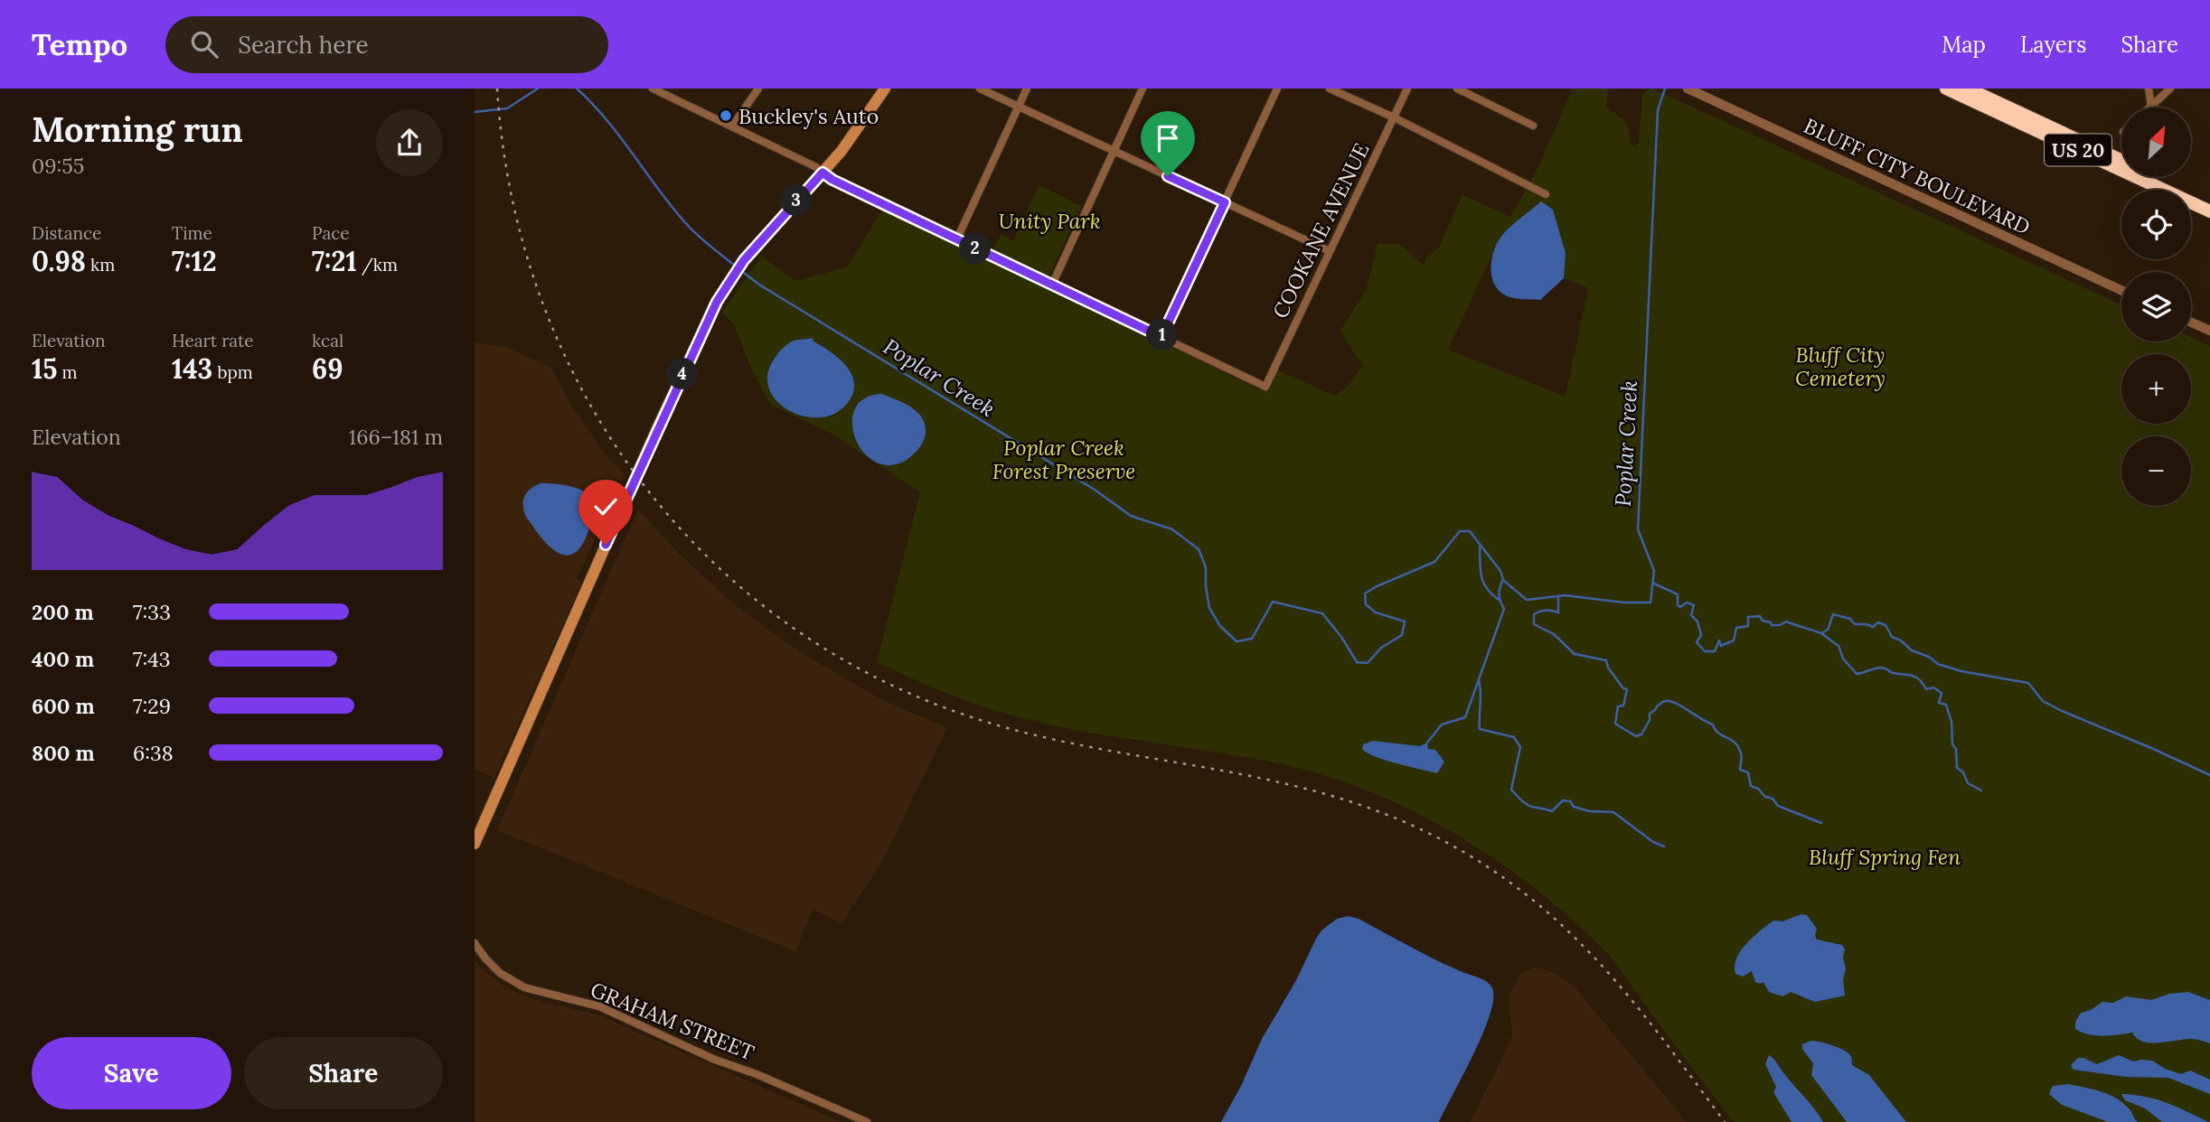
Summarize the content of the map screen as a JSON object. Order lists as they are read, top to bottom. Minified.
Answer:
{"streets":{"highway":["US 20"],"street":["BLUFF CITY BOULEVARD","COOKANE AVENUE","GRAHAM STREET"]},"water":["Poplar Creek"],"parks":["Unity Park","Bluff City Cemetery","Poplar Creek Forest Preserve","Bluff Spring Fen"],"places":["Buckley's Auto"],"north":"top right","page":{"header":"Tempo","search":"Search here","nav":["Map","Layers","Share"],"heading":["Morning run","09:55"],"map_buttons":["+","−"],"pins":["3","2","1","4"],"stats":[["Distance","0.98 km"],["Time","7:12"],["Pace","7:21 /km"],["Elevation","15 m"],["Heart rate","143 bpm"],["kcal","69"]],"chart":["Elevation","166–181 m"],"list":[{"name":"200 m","note":"7:33"},{"name":"400 m","note":"7:43"},{"name":"600 m","note":"7:29"},{"name":"800 m","note":"6:38"}],"buttons":["Save","Share"]}}
